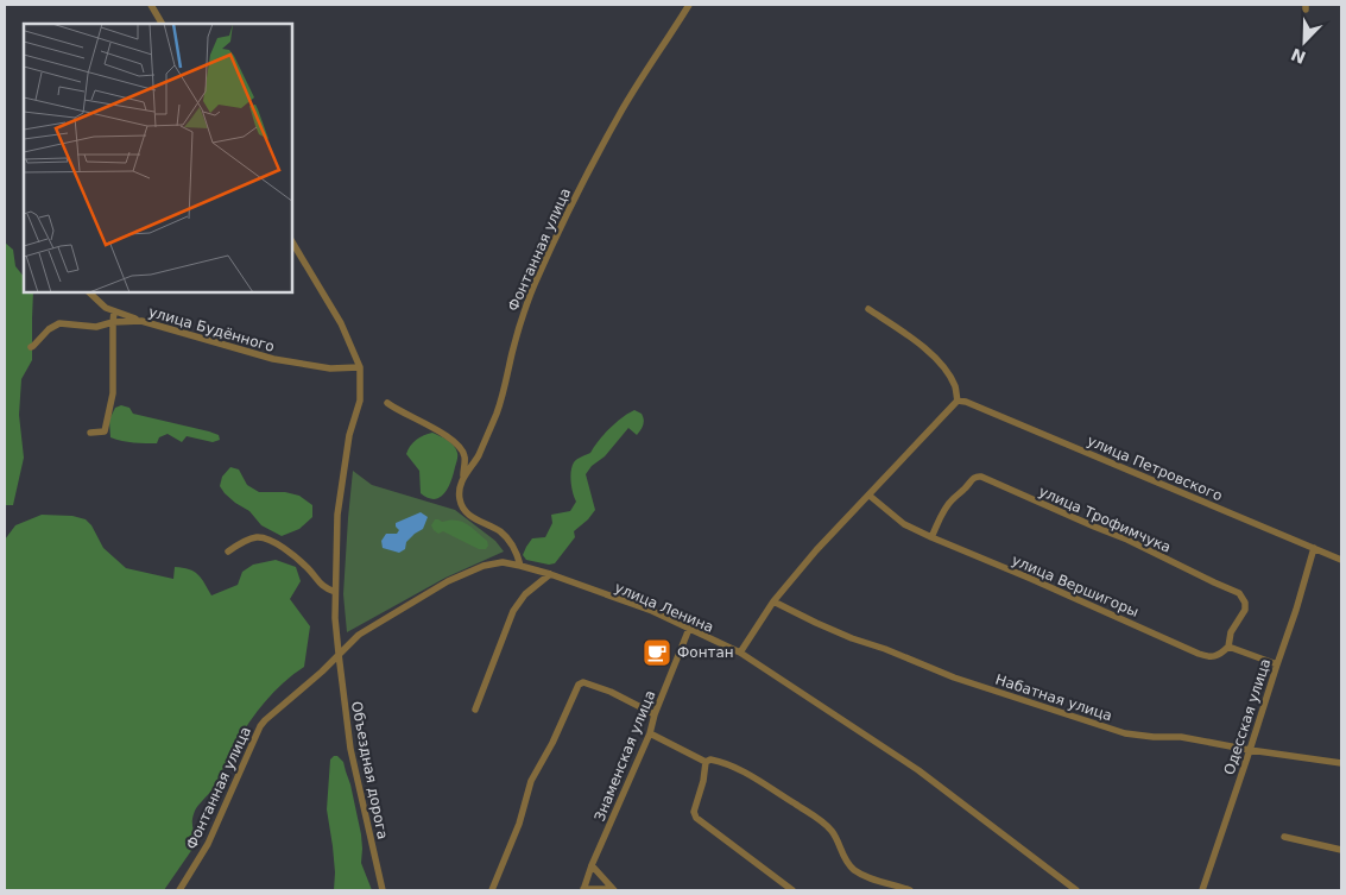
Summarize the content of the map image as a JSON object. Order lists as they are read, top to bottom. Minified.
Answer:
{"streets":{"street":["Фонтанная улица","улица Будённого","улица Петровского","улица Трофимчука","улица Вершигоры","улица Ленина","Набатная улица","Одесская улица","Знаменская улица","Объездная дорога"]},"crossings":[["Фонтанная улица","улица Ленина"],["Фонтанная улица","Объездная дорога"],["улица Будённого","Объездная дорога"],["улица Петровского","Одесская улица"],["улица Трофимчука","улица Вершигоры"],["улица Ленина","Знаменская улица"],["улица Ленина","Объездная дорога"],["Набатная улица","Одесская улица"]],"places":{"cafe":["Фонтан"]},"north":"bottom left"}
